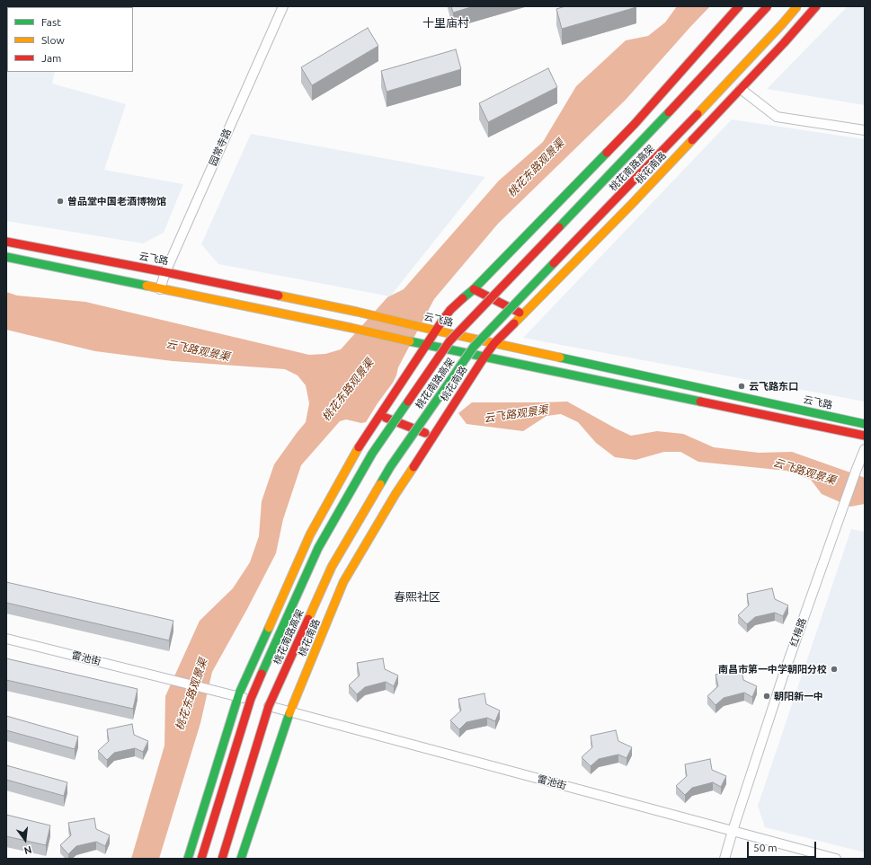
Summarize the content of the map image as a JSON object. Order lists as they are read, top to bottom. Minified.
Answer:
{"streets":{"main road":["桃花南路高架","桃花南路","云飞路"],"street":["园常寺路","红梅路","雷池街"]},"crossings":[["园常寺路","云飞路"],["桃花南路高架","雷池街"],["桃花南路","云飞路"],["桃花南路","雷池街"],["红梅路","雷池街"]],"districts":["十里庙村","春熙社区"],"water":["桃花东路观景渠","云飞路观景渠"],"places":["曾品堂中国老酒博物馆","云飞路东口","南昌市第一中学朝阳分校","朝阳新一中"],"legend":["Fast","Slow","Jam"],"scale_bar":"50 m","north":"bottom"}
